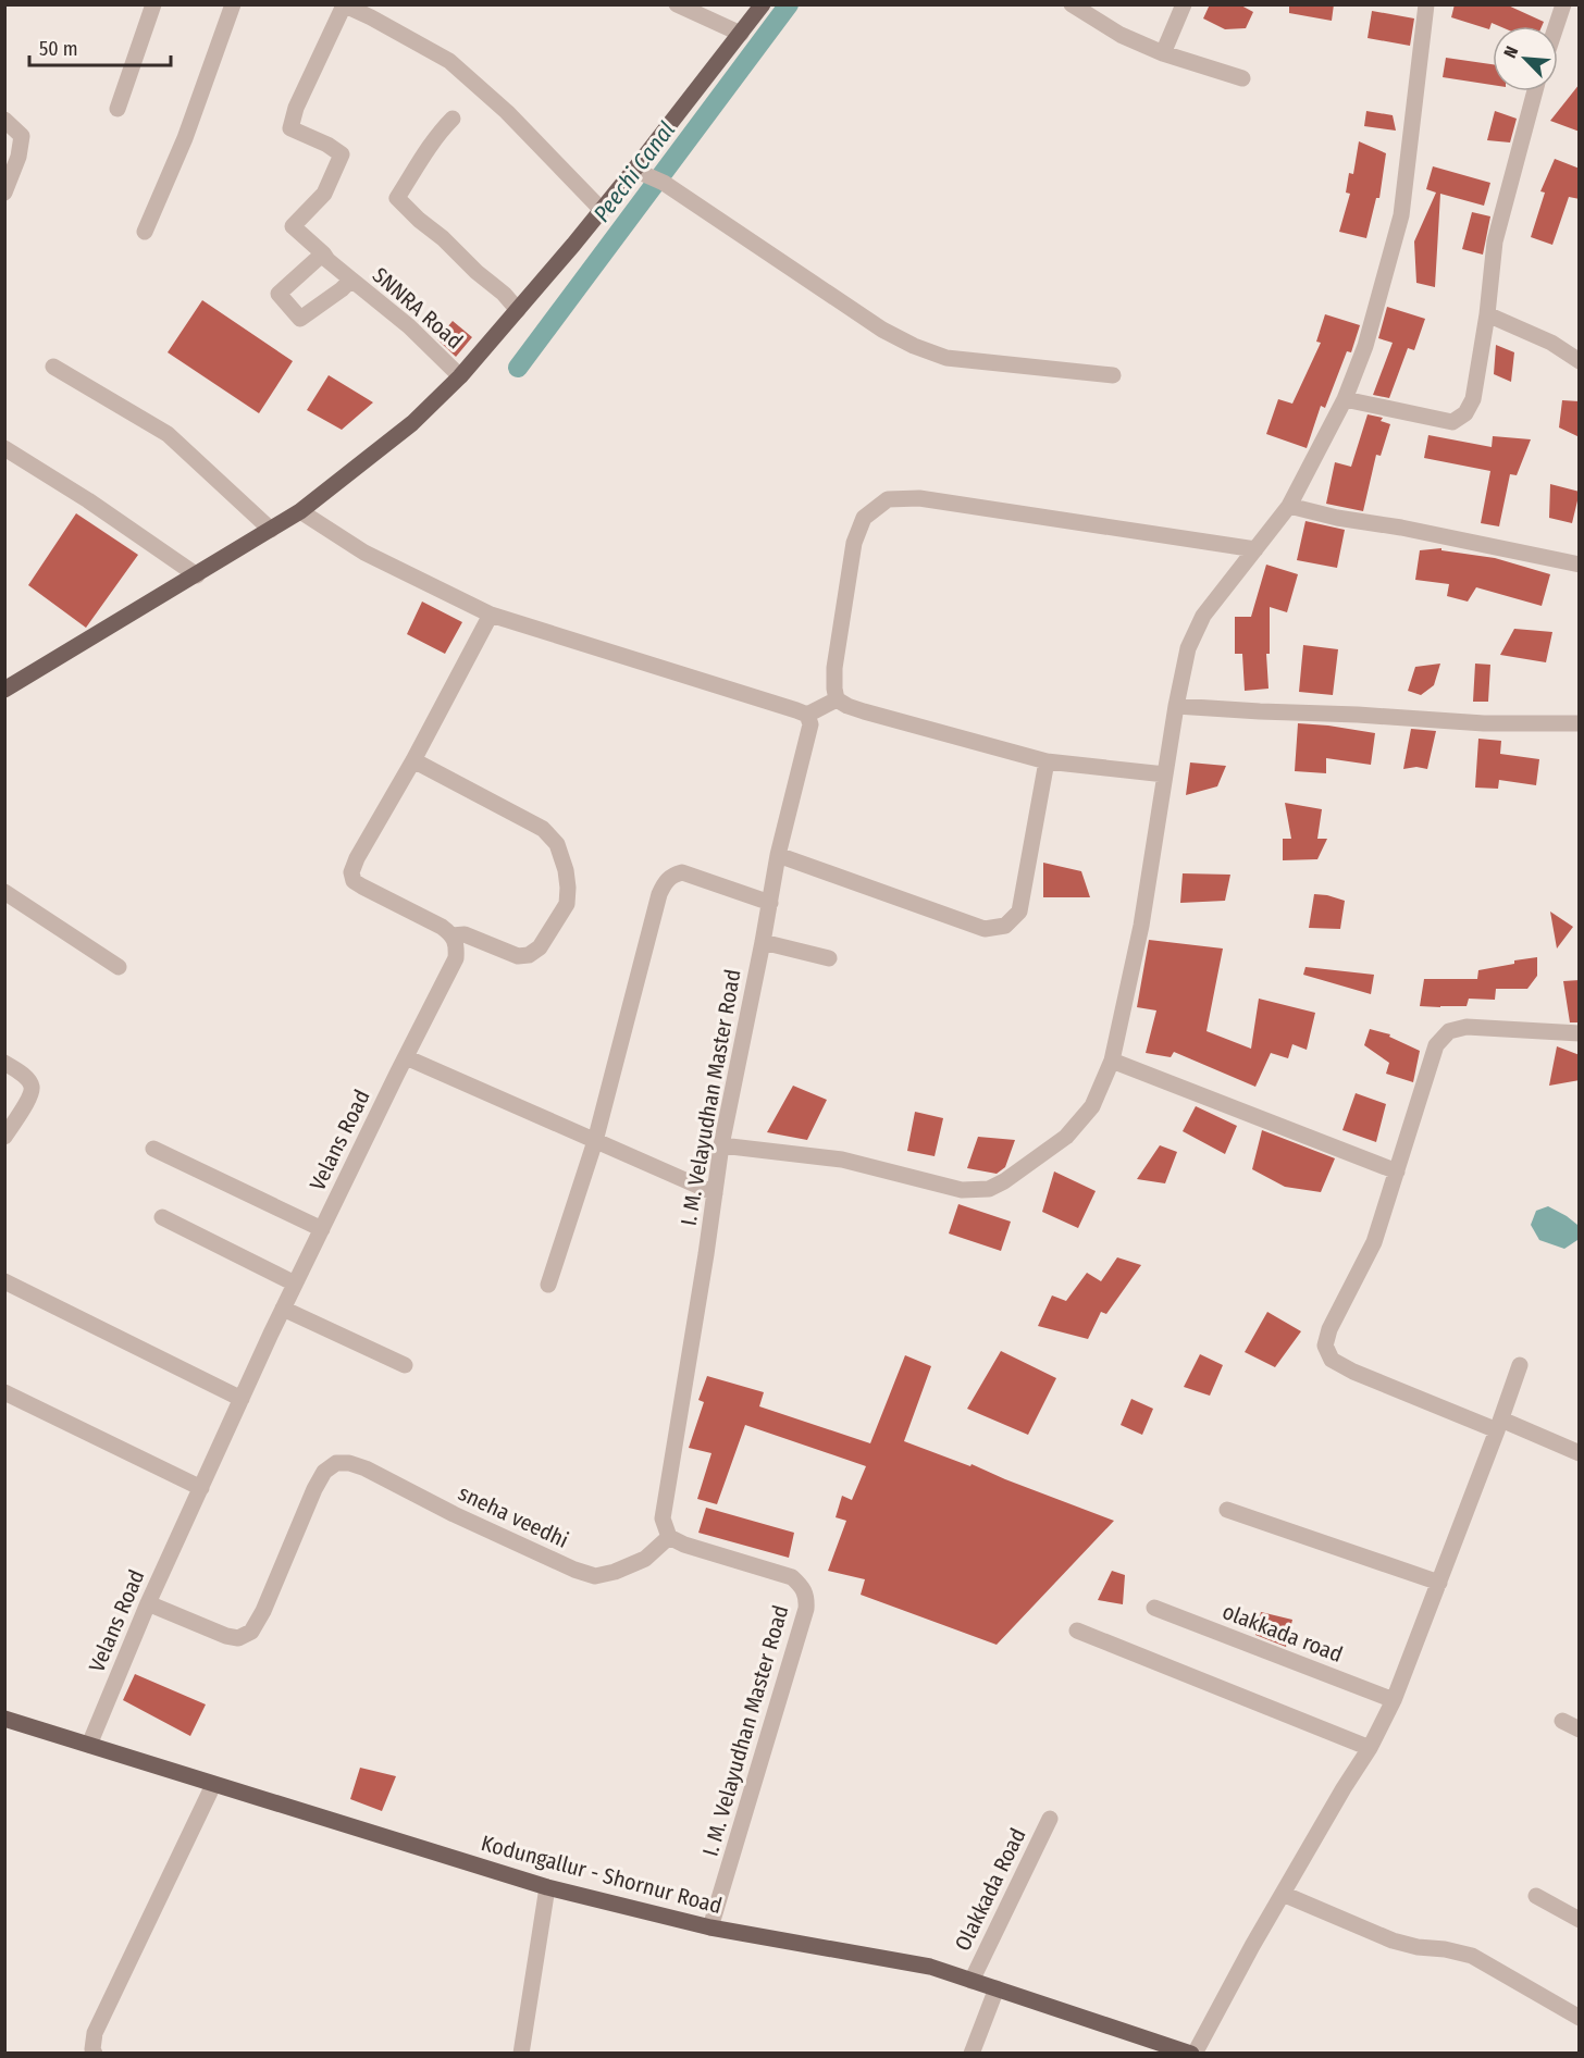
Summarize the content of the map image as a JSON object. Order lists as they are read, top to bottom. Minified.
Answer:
{"streets":{"main road":["Kodungallur - Shornur Road"],"street":["SNNRA Road","I. M. Velayudhan Master Road","Velans Road","sneha veedhi","olakkada road","Olakkada Road"]},"crossings":[["I. M. Velayudhan Master Road","sneha veedhi"],["I. M. Velayudhan Master Road","Kodungallur - Shornur Road"],["Velans Road","sneha veedhi"],["Velans Road","Kodungallur - Shornur Road"],["Kodungallur - Shornur Road","Olakkada Road"]],"water":["Peechi Canal"],"scale_bar":"50 m","north":"top left"}
